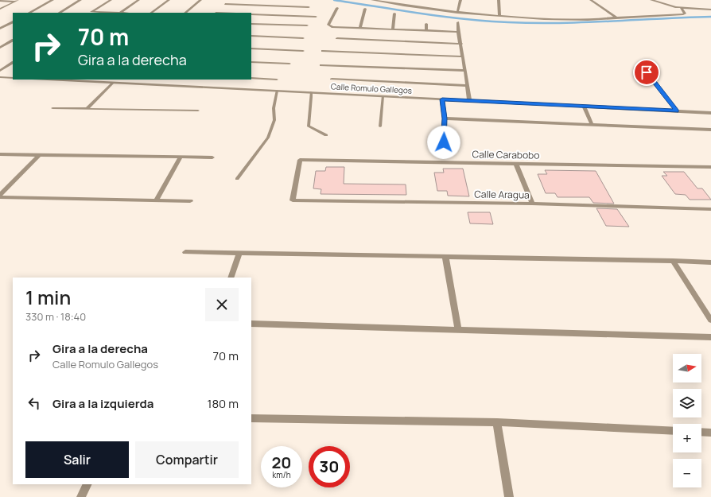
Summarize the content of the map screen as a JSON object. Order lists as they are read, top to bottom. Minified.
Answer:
{"streets":{"street":["Calle Romulo Gallegos","Calle Carabobo","Calle Aragua"]},"crossings":[["Calle Carabobo","Calle Aragua"]],"north":"right","page":{"turn":["70 m","Gira a la derecha"],"heading":["1 min","330 m · 18:40"],"list":[{"name":"Gira a la derecha","note":"Calle Romulo Gallegos","value":"70 m"},{"name":"Gira a la izquierda","value":"180 m"}],"map_buttons":["+","−"],"buttons":["Salir","Compartir"],"speed":"20 km/h","limit":"30"}}
